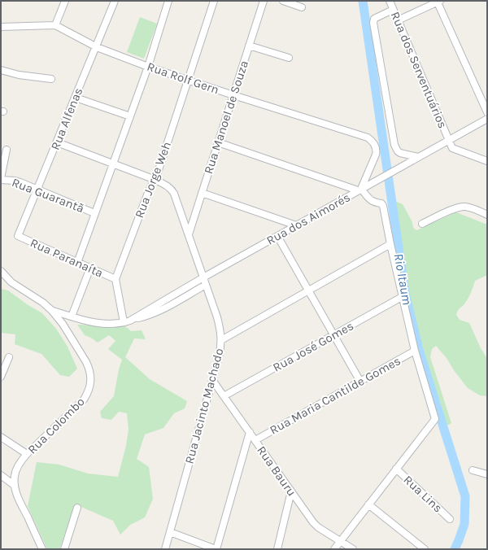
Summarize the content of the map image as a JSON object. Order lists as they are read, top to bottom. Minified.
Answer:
{"streets":{"street":["Rua dos Serventuários","Rua Rolf Gern","Rua Manoel de Souza","Rua Alfenas","Rua Jorge Weh","Rua Guarantã","Rua dos Aimorés","Rua Paranaíta","Rua José Gomes","Rua Maria Cantilde Gomes","Rua Jacinto Machado","Rua Colombo","Rua Bauru","Rua Lins"]},"crossings":[["Rua dos Serventuários","Rua dos Aimorés"],["Rua Rolf Gern","Rua Manoel de Souza"],["Rua Rolf Gern","Rua Alfenas"],["Rua Rolf Gern","Rua Jorge Weh"],["Rua Rolf Gern","Rua dos Aimorés"],["Rua Manoel de Souza","Rua Jacinto Machado"],["Rua Alfenas","Rua Guarantã"],["Rua Alfenas","Rua Paranaíta"],["Rua Alfenas","Rua Jacinto Machado"],["Rua Jorge Weh","Rua Paranaíta"],["Rua Jorge Weh","Rua Jacinto Machado"],["Rua dos Aimorés","Rua Jacinto Machado"],["Rua dos Aimorés","Rua Colombo"],["Rua José Gomes","Rua Bauru"],["Rua Maria Cantilde Gomes","Rua Bauru"],["Rua Jacinto Machado","Rua Bauru"]],"water":["Rio Itaum"]}
